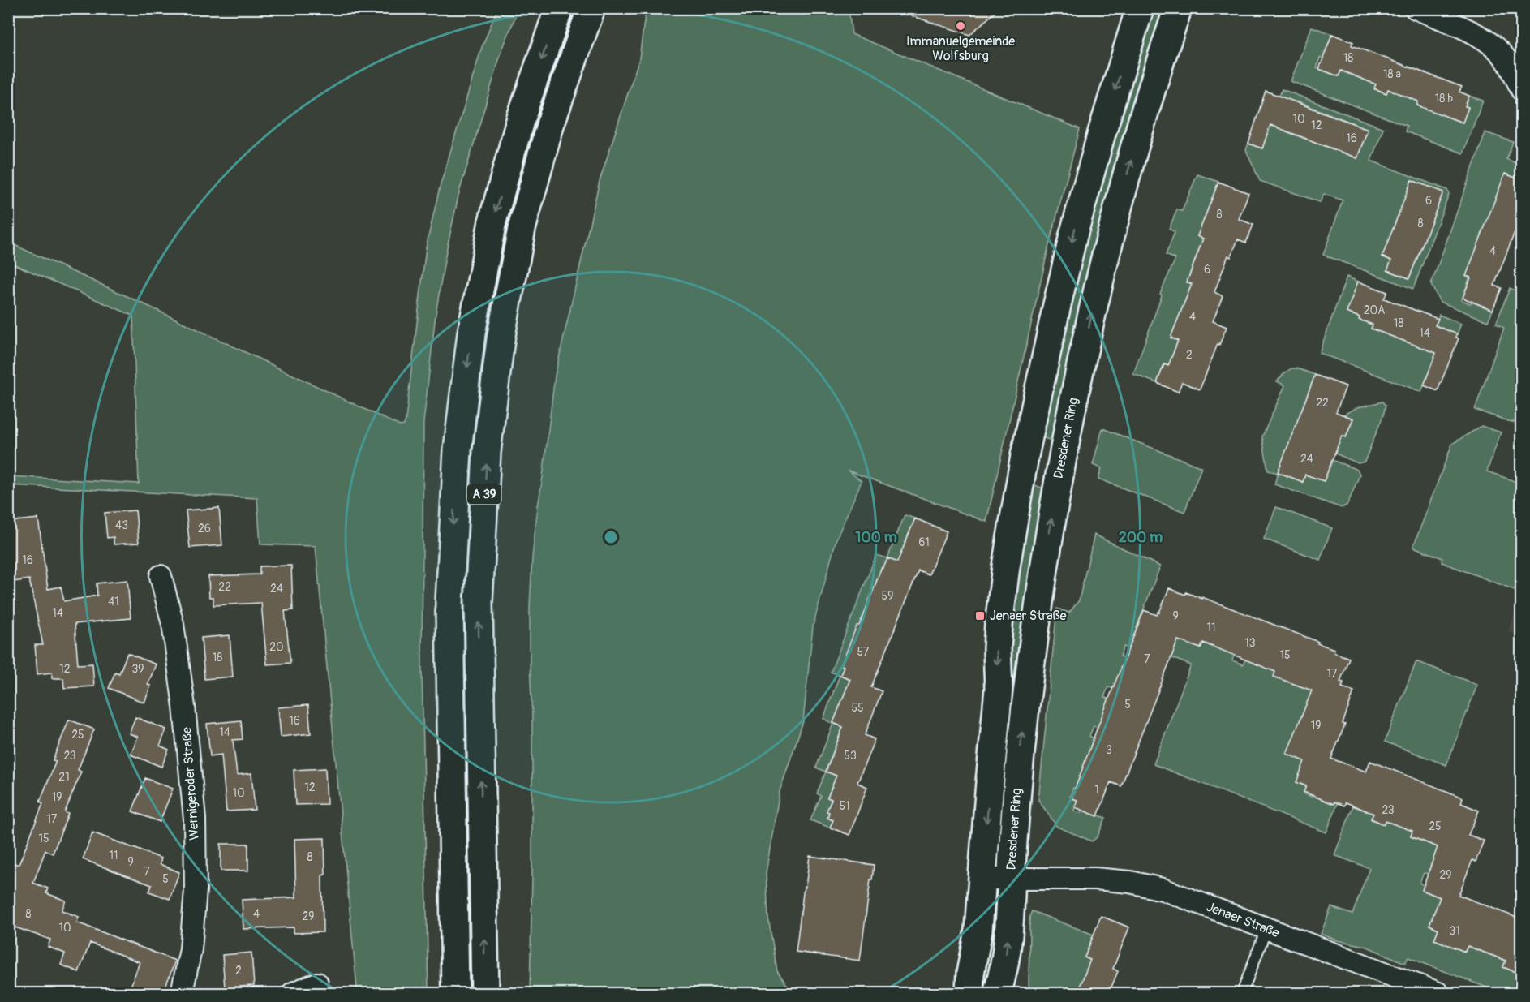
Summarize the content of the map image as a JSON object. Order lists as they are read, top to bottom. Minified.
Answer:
{"streets":{"main road":["Dresdener Ring","A 39"],"street":["Wernigeroder Straße","Jenaer Straße"]},"crossings":[["Dresdener Ring","Jenaer Straße"]],"places":{"other":["Immanuelgemeinde Wolfsburg"],"transit":["Jenaer Straße"]},"house_numbers":["18","18 a","18 b","10","12","16","6","8","8","4","6","20A","4","18","14","2","22","24","43","26","61","16","22","24","59","41","14","9","11","13","20","57","15","18","7","12","39","17","5","55","16","19","14","25","3","23","53","21","12","1","10","19","51","23","17","25","15","11","8","9","7","29","5","8","4","29","10","31","2"],"rings":["100 m","200 m"]}
